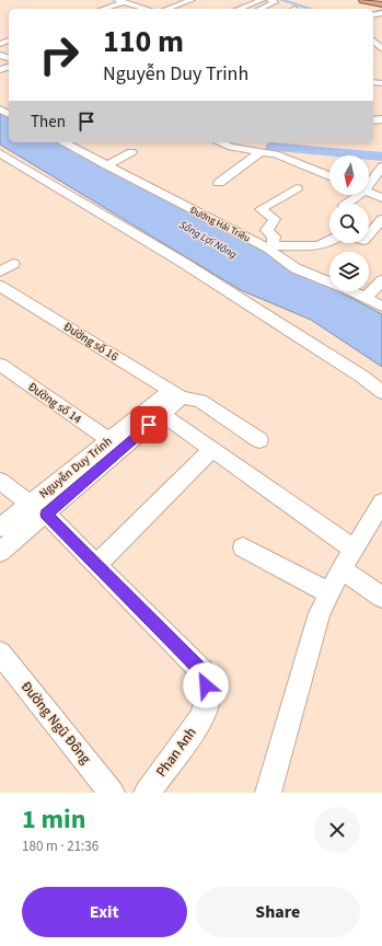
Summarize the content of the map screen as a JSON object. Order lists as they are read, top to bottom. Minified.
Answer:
{"streets":{"street":["Đường Hải Triều","Đường số 16","Đường số 14","Nguyễn Duy Trinh","Đường Ngũ Đông","Phan Anh"]},"crossings":[["Đường số 16","Nguyễn Duy Trinh"],["Đường số 14","Nguyễn Duy Trinh"],["Nguyễn Duy Trinh","Phan Anh"]],"water":["Sông Lợi Nông"],"north":"bottom","page":{"turn":["110 m","Nguyễn Duy Trinh"],"then":"Then","heading":["1 min","180 m · 21:36"],"buttons":["Exit","Share"]}}
